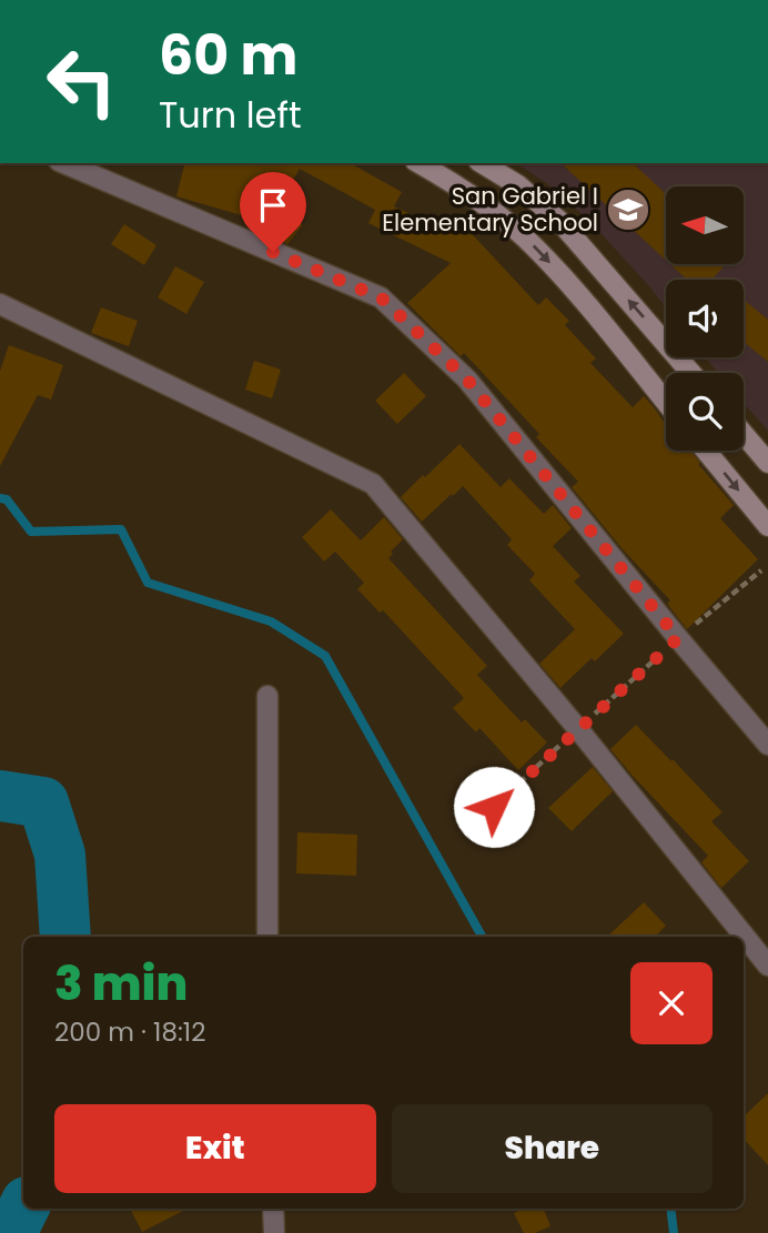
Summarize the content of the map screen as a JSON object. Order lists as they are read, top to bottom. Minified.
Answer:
{"places":{"school or university":["San Gabriel I Elementary School"]},"north":"left","page":{"turn":["60 m","Turn left"],"heading":["3 min","200 m · 18:12"],"buttons":["Exit","Share"]}}
